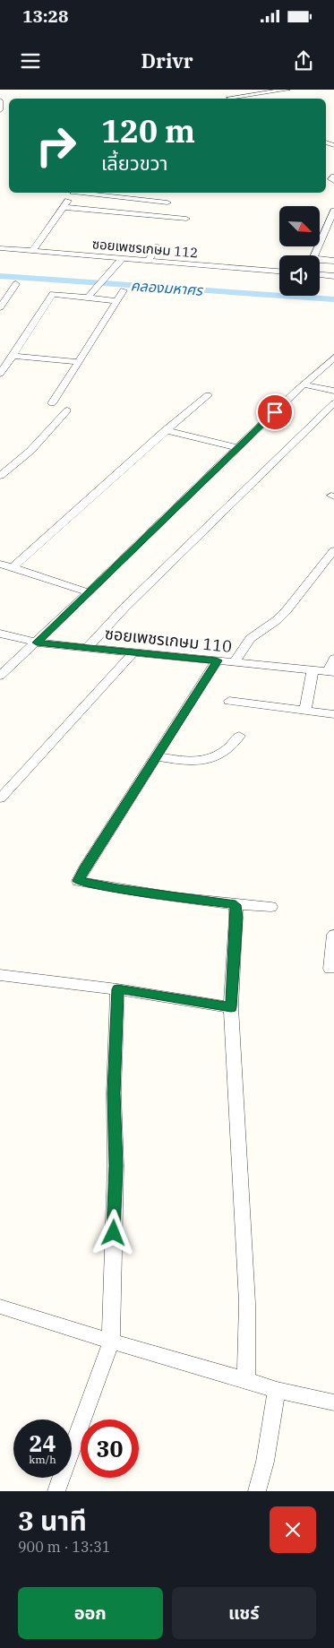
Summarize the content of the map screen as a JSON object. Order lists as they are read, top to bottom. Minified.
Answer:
{"streets":{"street":["ซอยเพชรเกษม 112","ซอยเพชรเกษม 110"]},"water":["คลองมหาศร"],"north":"bottom right","page":{"status":"13:28","header":"Drivr","turn":["120 m","เลี้ยวขวา"],"speed":"24 km/h","limit":"30","heading":["3 นาที","900 m · 13:31"],"buttons":["ออก","แชร์"]}}
